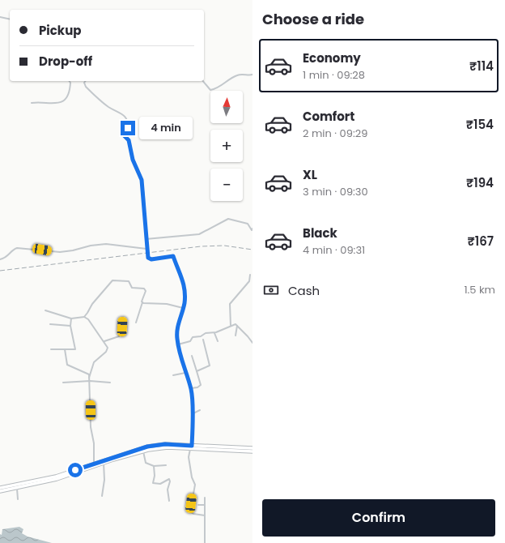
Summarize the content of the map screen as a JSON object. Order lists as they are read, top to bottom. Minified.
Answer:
{"north":"top","page":{"heading":"Choose a ride","banner":["Pickup","Drop-off"],"list":[{"name":"Economy","note":"1 min · 09:28","value":"₹114"},{"name":"Comfort","note":"2 min · 09:29","value":"₹154"},{"name":"XL","note":"3 min · 09:30","value":"₹194"},{"name":"Black","note":"4 min · 09:31","value":"₹167"}],"map_buttons":["+","−"],"bubble":"4 min","pay":["Cash","1.5 km"],"buttons":"Confirm"}}
